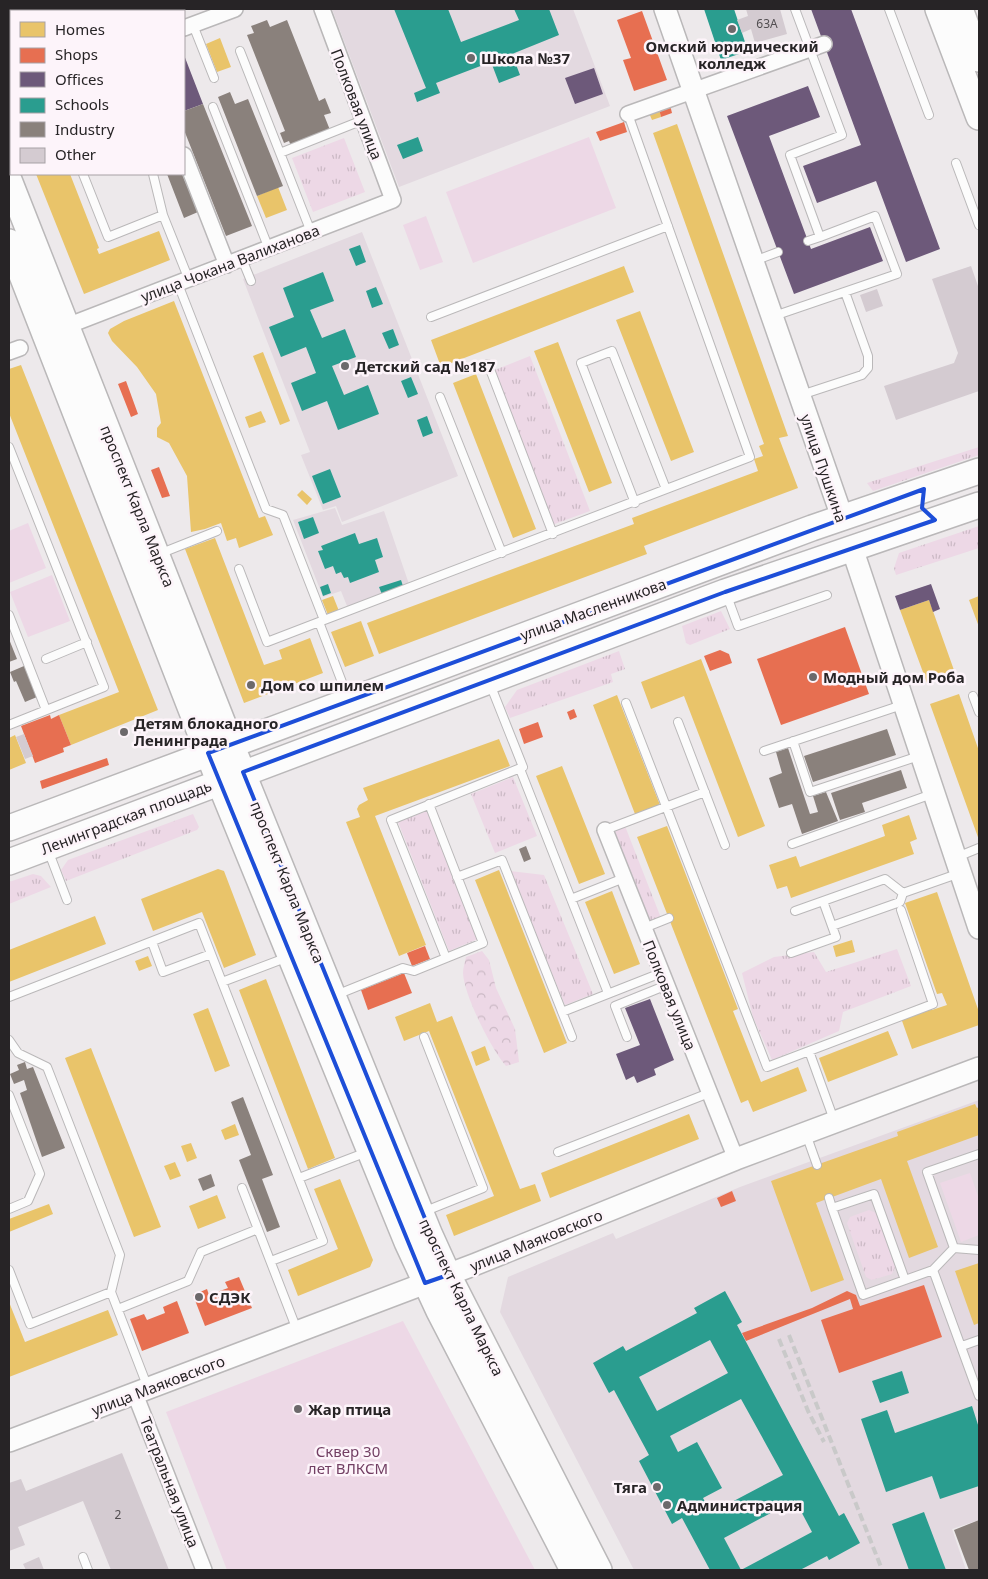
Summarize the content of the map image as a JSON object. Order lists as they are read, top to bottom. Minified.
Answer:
{"streets":{"main road":["улица Пушкина","проспект Карла Маркса","улица Масленникова","Ленинградская площадь","улица Маяковского"],"street":["Полковая улица","улица Чокана Валиханова","Театральная улица"]},"crossings":[["Полковая улица","улица Чокана Валиханова"],["Полковая улица","улица Маяковского"],["улица Чокана Валиханова","проспект Карла Маркса"],["улица Пушкина","улица Масленникова"],["проспект Карла Маркса","улица Масленникова"],["проспект Карла Маркса","Ленинградская площадь"],["проспект Карла Маркса","улица Маяковского"],["улица Масленникова","Ленинградская площадь"],["улица Маяковского","Театральная улица"]],"parks":["Сквер 30 лет ВЛКСМ"],"places":["Омский юридический колледж","Школа №37","Детский сад №187","Модный дом Роба","Дом со шпилем","Детям блокадного Ленинграда","СДЭК","Жар птица","Тяга","Администрация"],"house_numbers":["63А","2"],"legend":["Homes","Shops","Offices","Schools","Industry","Other"]}
